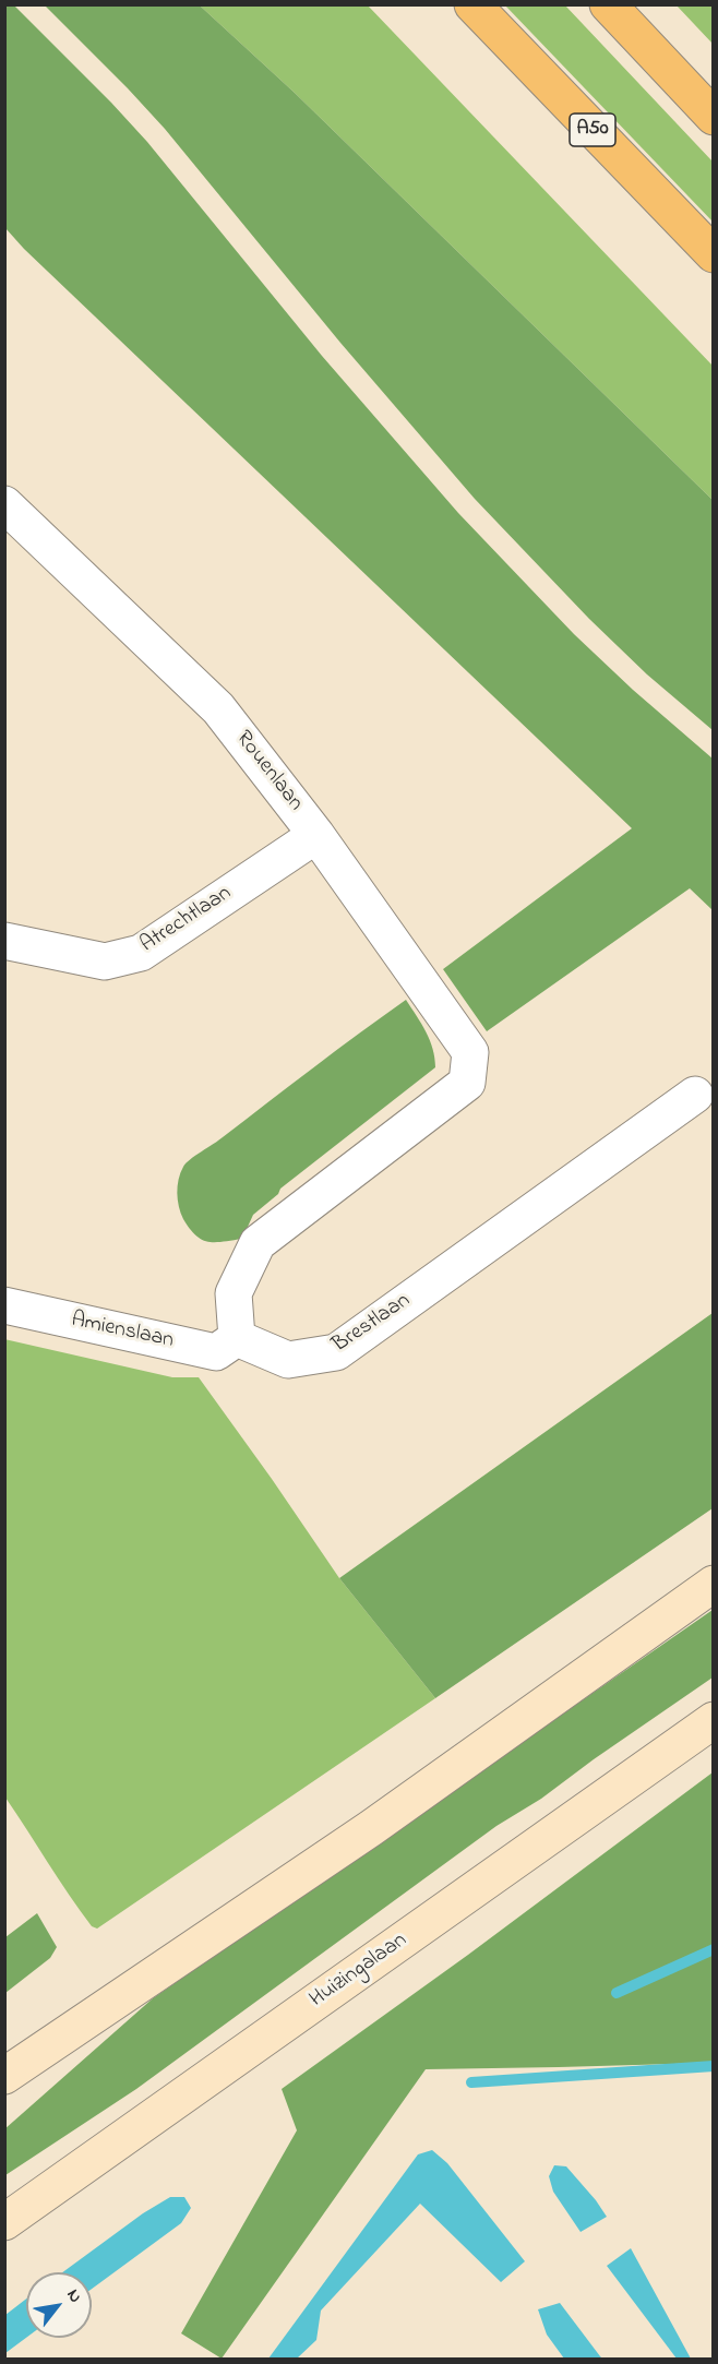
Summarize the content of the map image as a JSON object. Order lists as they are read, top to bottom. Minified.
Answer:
{"streets":{"highway":["A50"],"main road":["Huizingalaan"],"street":["Rouenlaan","Atrechtlaan","Brestlaan","Amienslaan"]},"crossings":[["Rouenlaan","Atrechtlaan"],["Rouenlaan","Brestlaan"],["Rouenlaan","Amienslaan"],["Brestlaan","Amienslaan"]],"north":"top right"}
